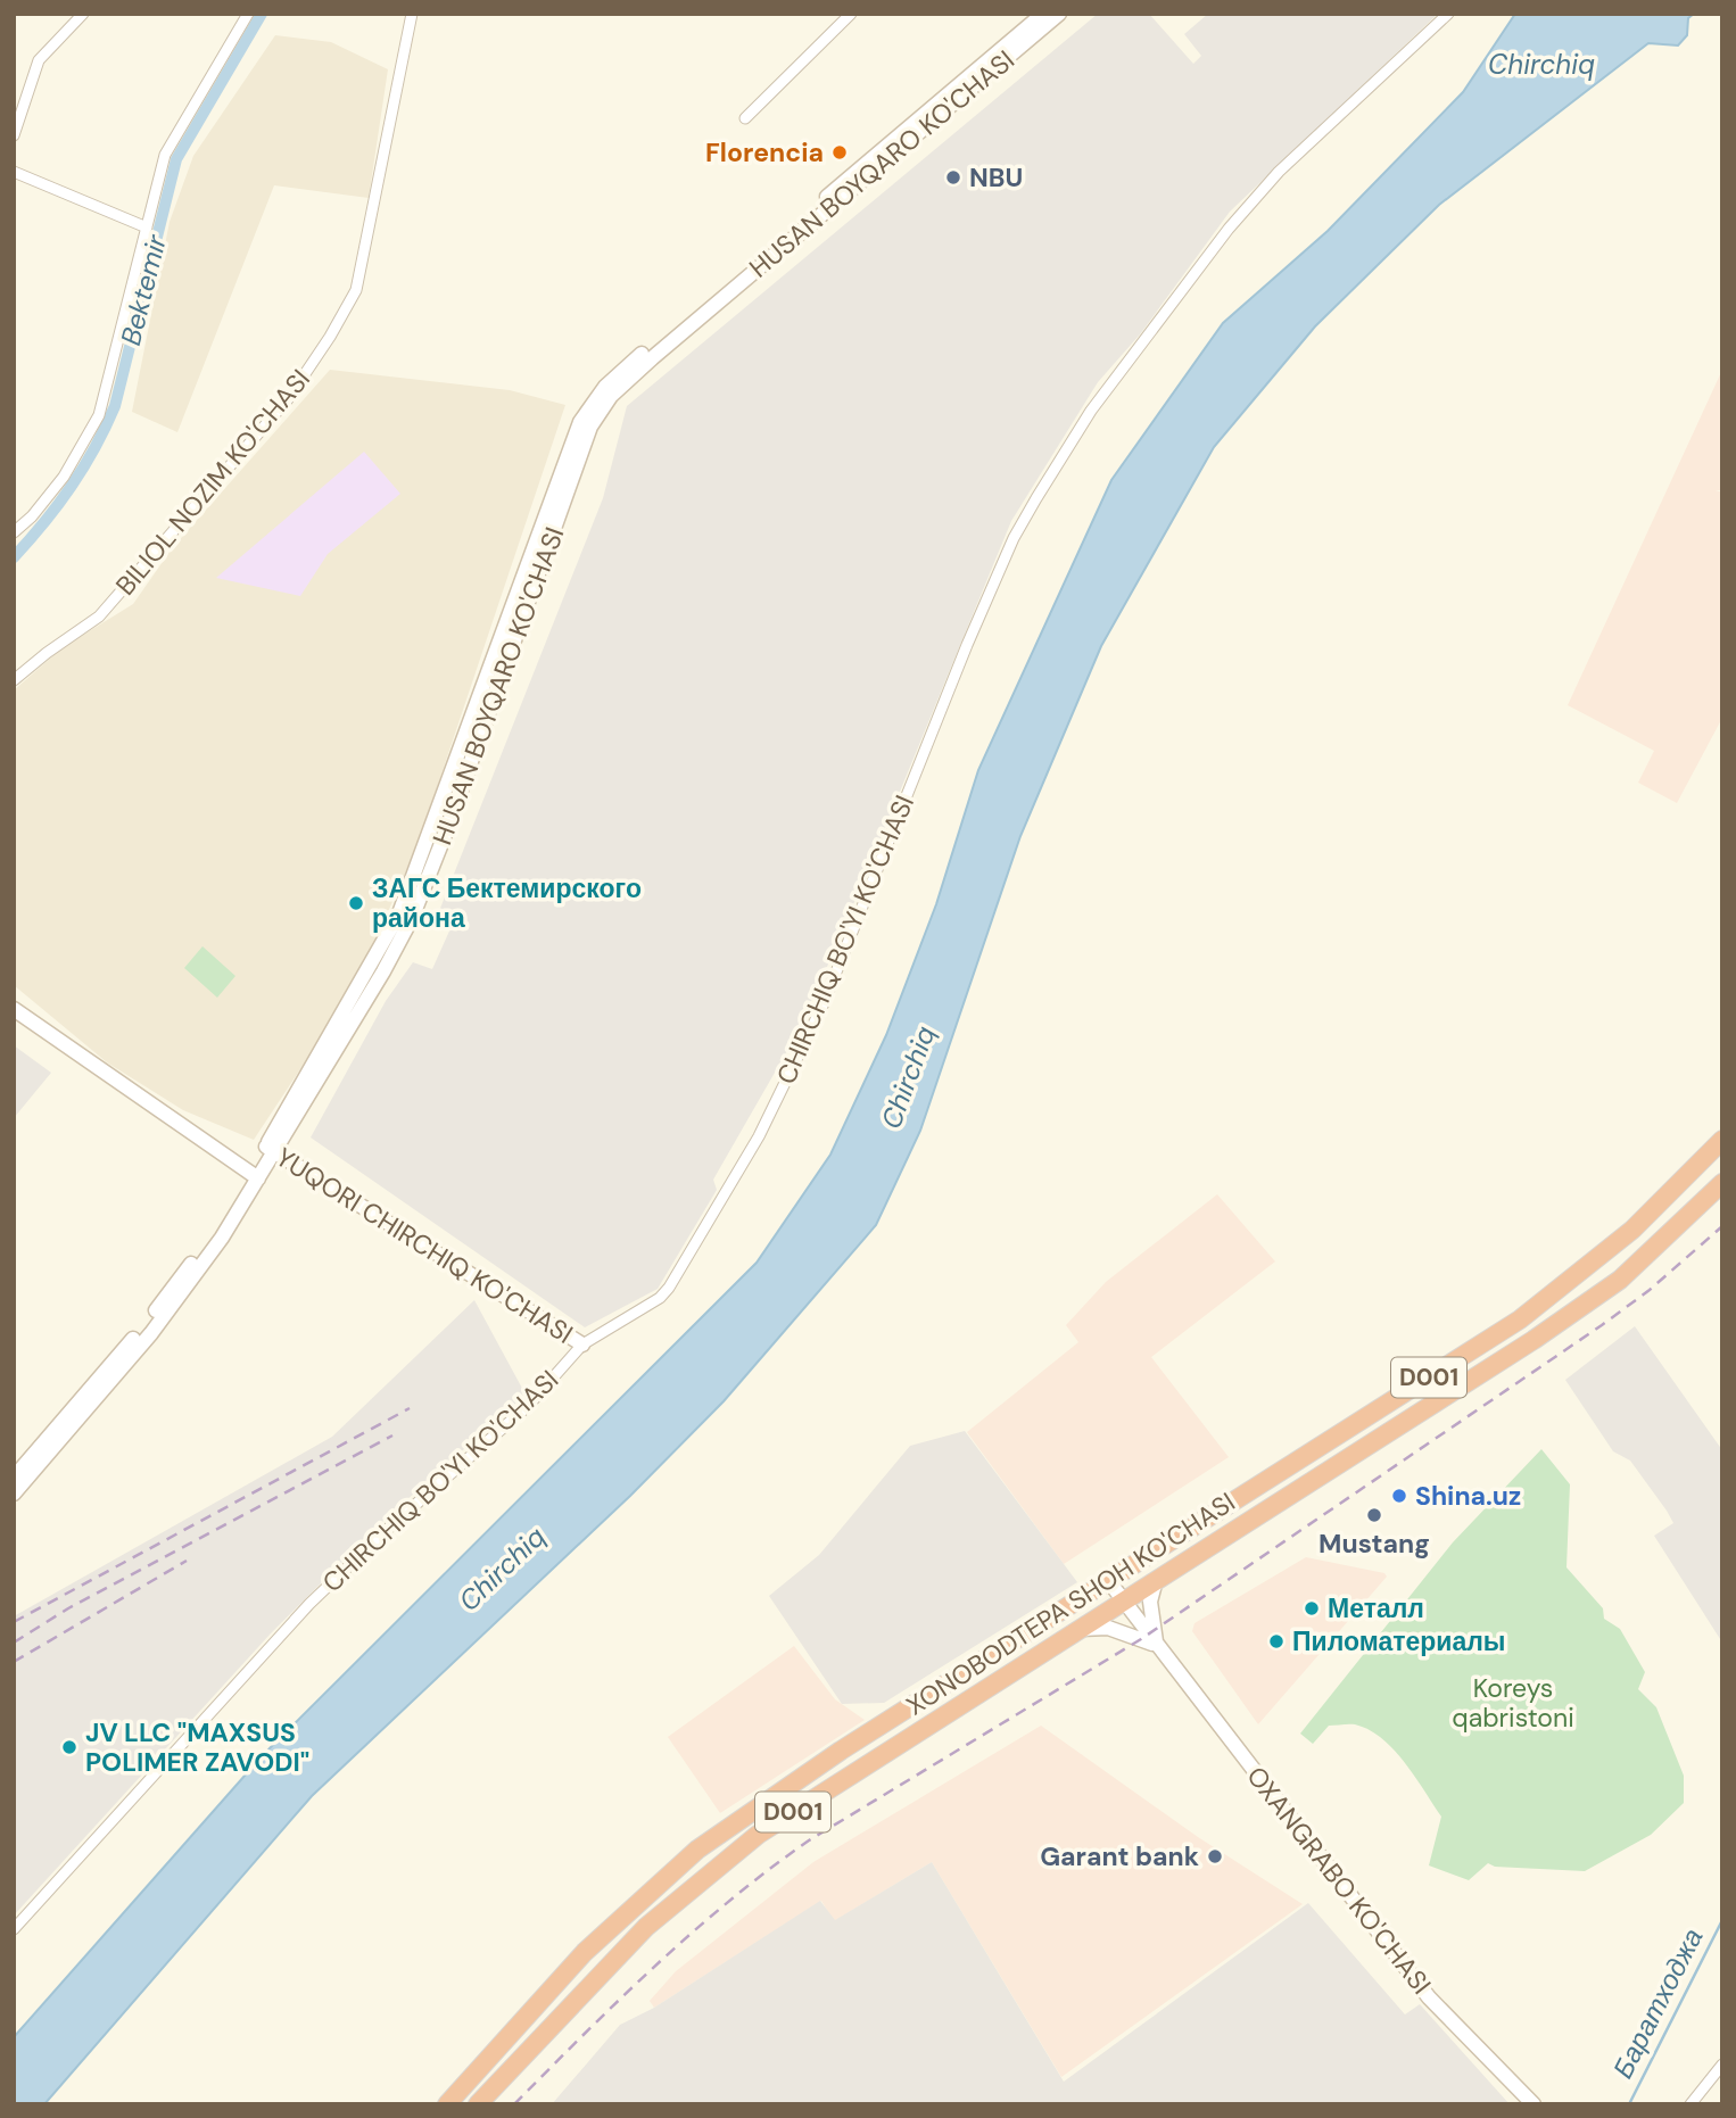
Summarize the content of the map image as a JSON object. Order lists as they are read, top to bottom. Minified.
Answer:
{"streets":{"highway":["D001","XONOBODTEPA SHOH KO'CHASI"],"main road":["HUSAN BOYQARO KO'CHASI","YUQORI CHIRCHIQ KO'CHASI","OXANGRABO KO'CHASI"],"street":["BILIOL NOZIM KO'CHASI","CHIRCHIQ BO'YI KO'CHASI"]},"crossings":[["HUSAN BOYQARO KO'CHASI","YUQORI CHIRCHIQ KO'CHASI"],["CHIRCHIQ BO'YI KO'CHASI","YUQORI CHIRCHIQ KO'CHASI"],["XONOBODTEPA SHOH KO'CHASI","OXANGRABO KO'CHASI"]],"water":["Chirchiq","Bektemir","Баратходжа"],"parks":["Koreys qabristoni"],"places":["Florencia","NBU","ЗАГС Бектемирского района","Shina.uz","Mustang","Металл","Пиломатериалы","JV LLC \"MAXSUS POLIMER ZAVODI\"","Garant bank"]}
